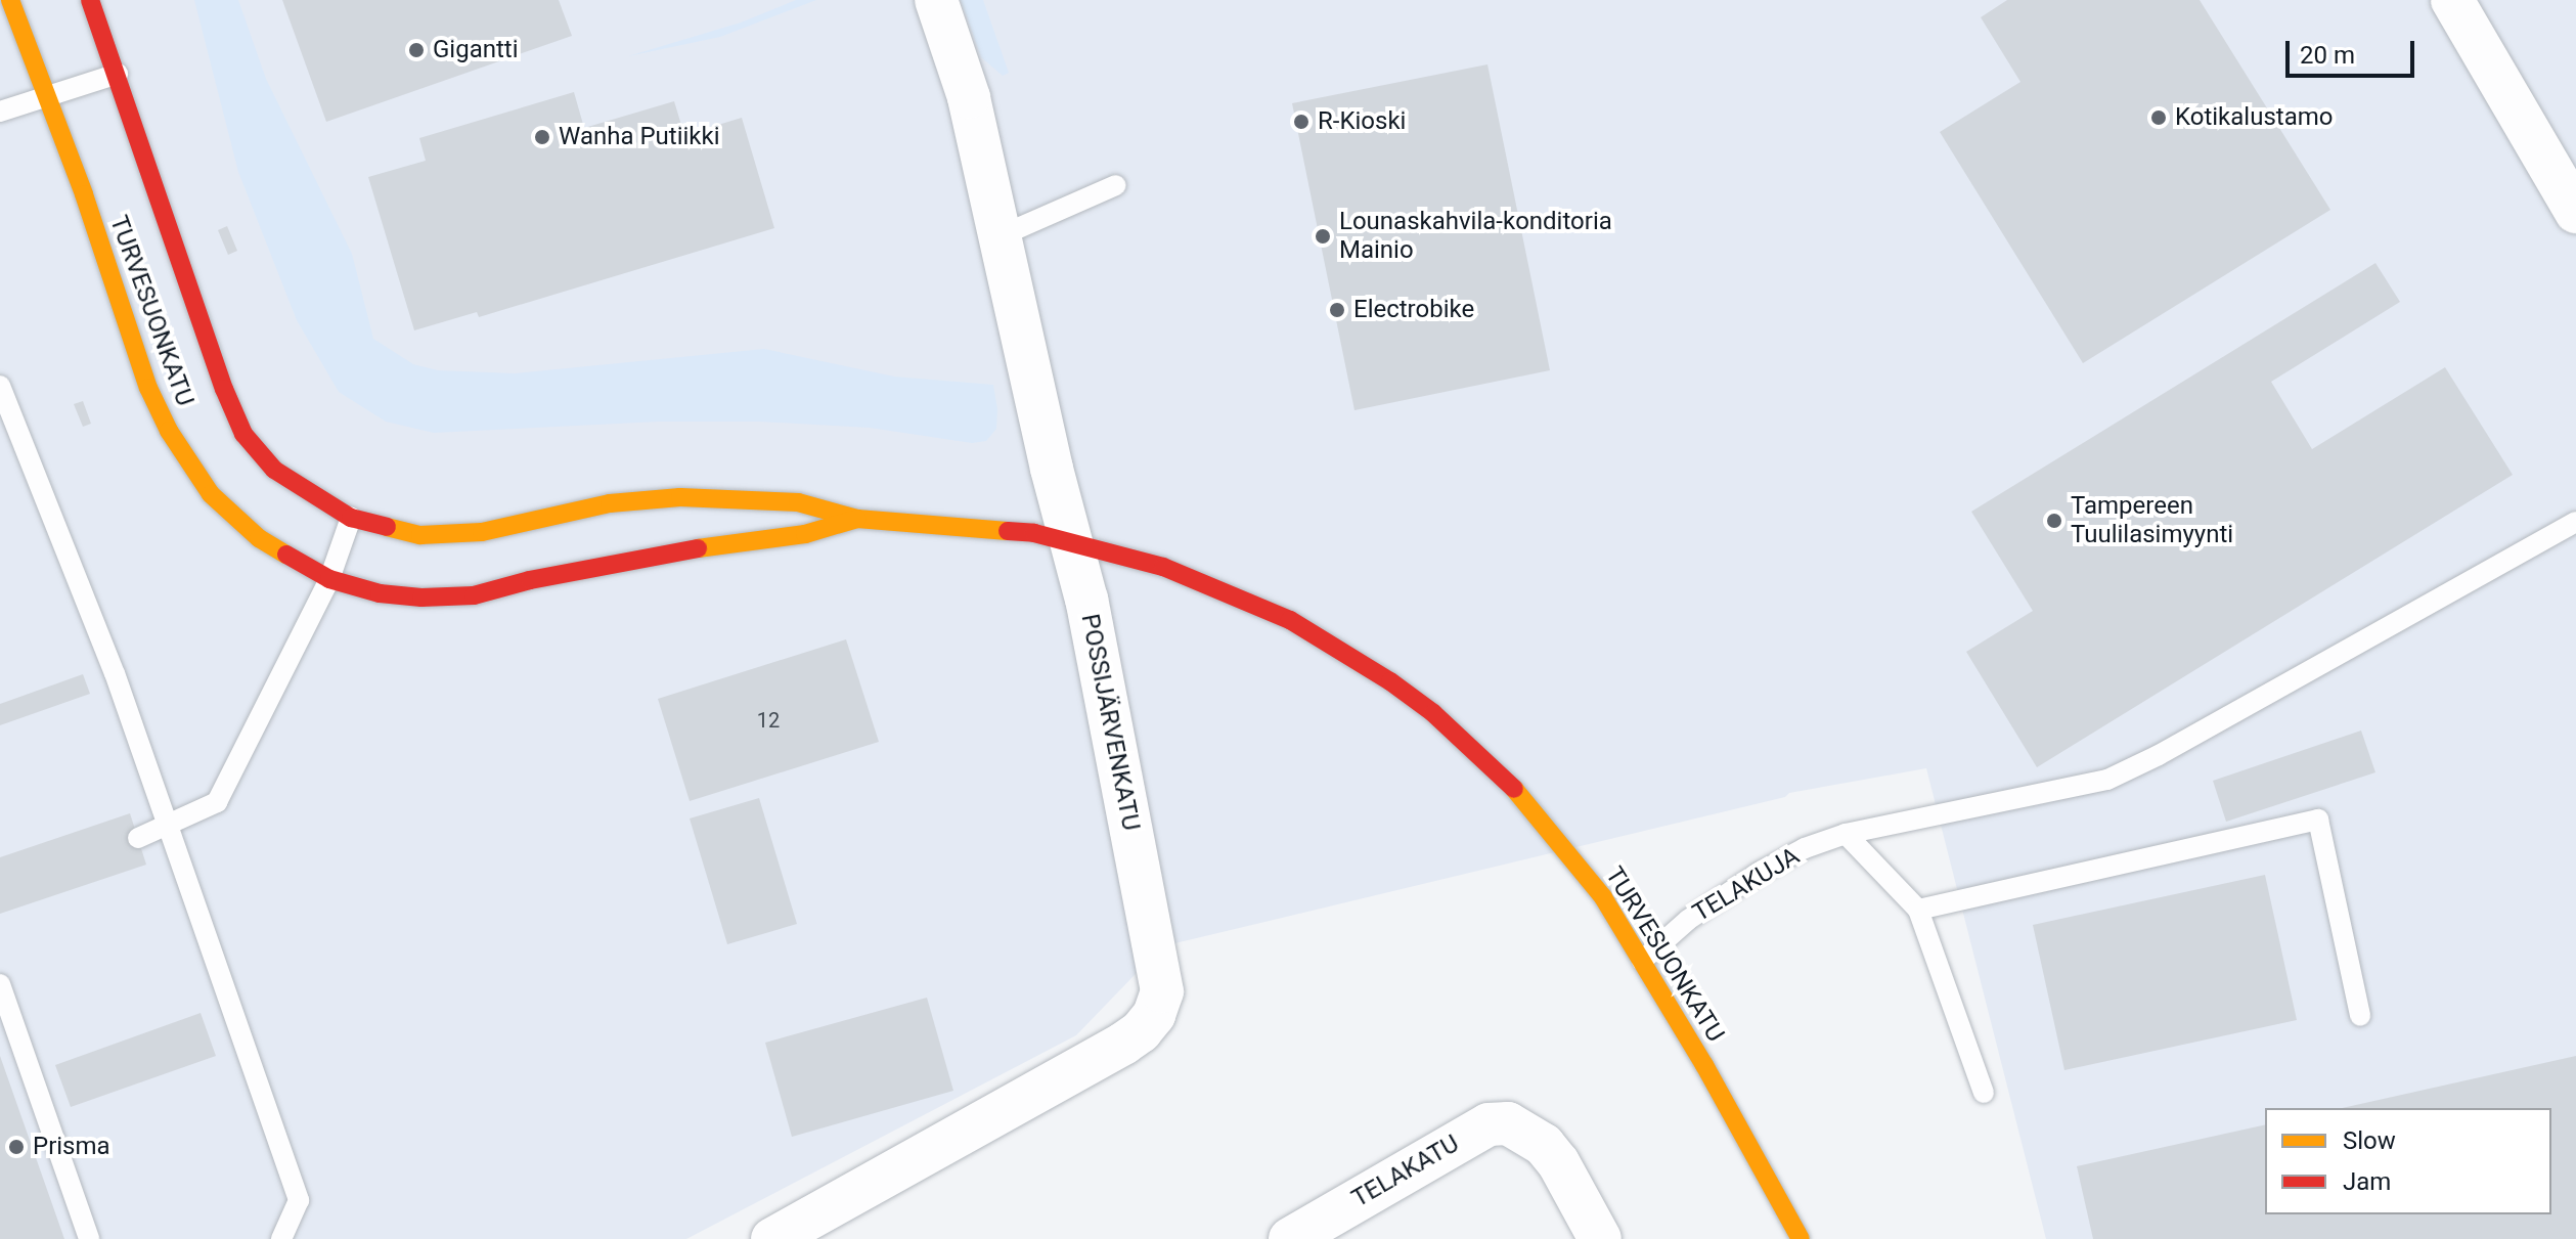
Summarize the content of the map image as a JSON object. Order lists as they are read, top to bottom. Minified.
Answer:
{"streets":{"main road":["TURVESUONKATU"],"street":["POSSIJÄRVENKATU","TELAKATU"],"lane":["TELAKUJA"]},"crossings":[["TURVESUONKATU","POSSIJÄRVENKATU"],["TURVESUONKATU","TELAKUJA"]],"places":["Gigantti","Kotikalustamo","R-Kioski","Wanha Putiikki","Lounaskahvila-konditoria Mainio","Electrobike","Tampereen Tuulilasimyynti","Prisma"],"house_numbers":["12"],"legend":["Slow","Jam"],"scale_bar":"20 m"}
